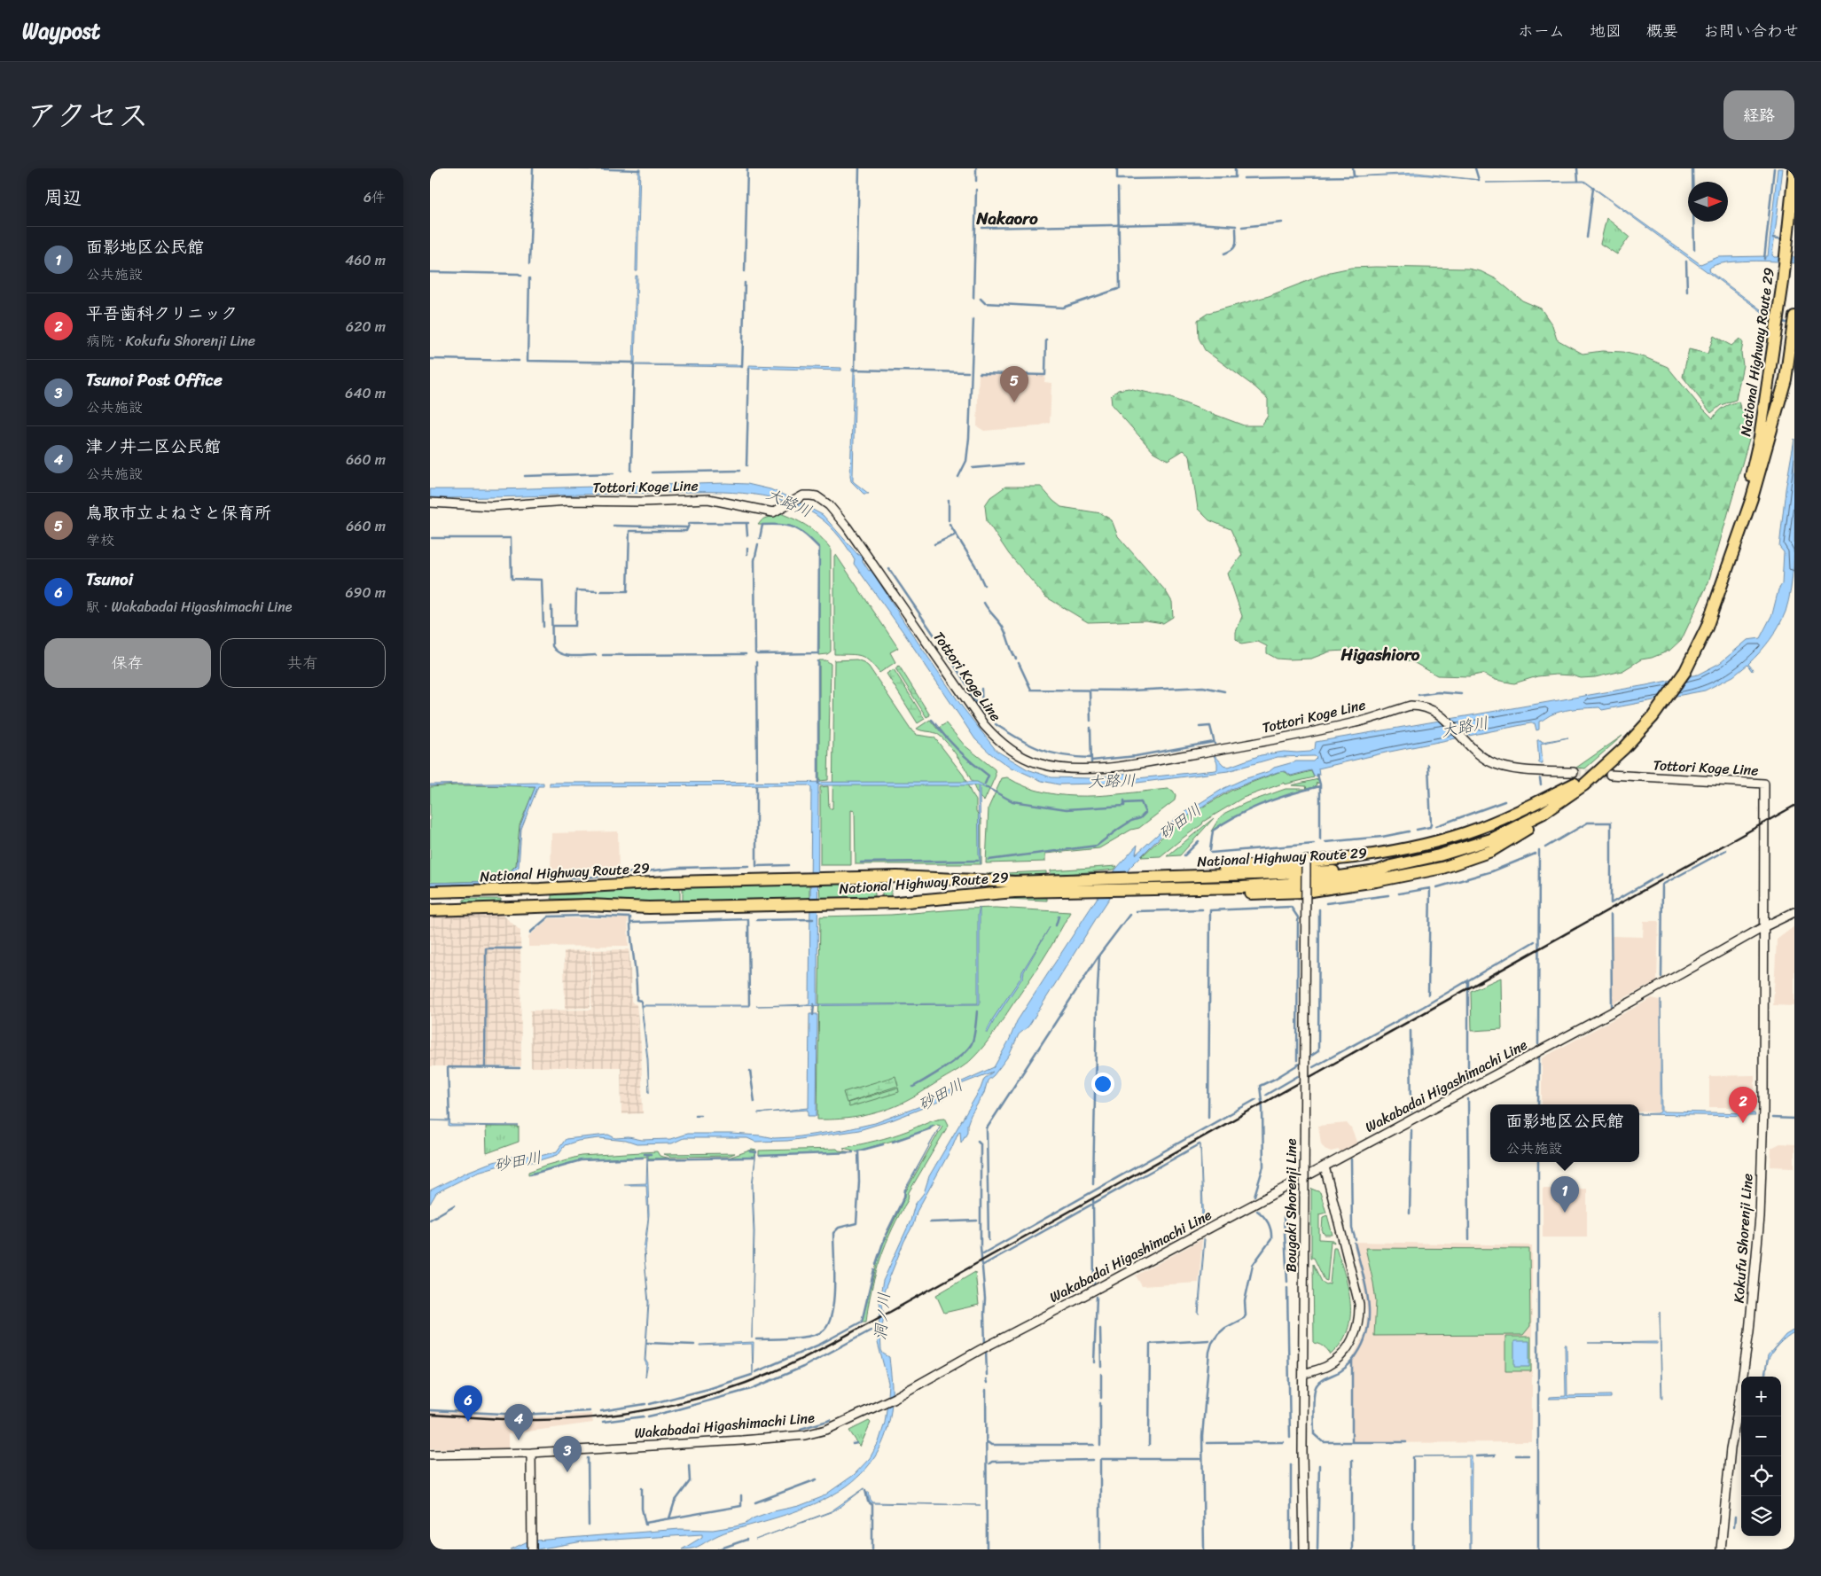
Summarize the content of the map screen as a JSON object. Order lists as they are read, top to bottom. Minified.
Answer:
{"streets":{"highway":["National Highway Route 29"],"main road":["Tottori Koge Line","Wakabadai Higashimachi Line","Bougaki Shorenji Line","Kokufu Shorenji Line"]},"crossings":[["Tottori Koge Line","Wakabadai Higashimachi Line"],["Tottori Koge Line","Kokufu Shorenji Line"],["Wakabadai Higashimachi Line","Kokufu Shorenji Line"]],"districts":["Nakaoro","Higashioro"],"water":["大路川","砂田川","洞ノ川"],"north":"right","page":{"header":"Waypost","nav":["ホーム","地図","概要","お問い合わせ"],"title":"アクセス","buttons":["経路",["保存","共有"]],"heading":["周辺","6件"],"list":[{"mark":"1","name":"面影地区公民館","note":"公共施設","value":"460 m"},{"mark":"2","name":"平吾歯科クリニック","note":"病院 · Kokufu Shorenji Line","value":"620 m"},{"mark":"3","name":"Tsunoi Post Office","note":"公共施設","value":"640 m"},{"mark":"4","name":"津ノ井二区公民館","note":"公共施設","value":"660 m"},{"mark":"5","name":"鳥取市立よねさと保育所","note":"学校","value":"660 m"},{"mark":"6","name":"Tsunoi","note":"駅 · Wakabadai Higashimachi Line","value":"690 m"}],"pins":["5","2","1","6","4","3"],"popup":["面影地区公民館","公共施設"],"map_buttons":["+","−"]}}
